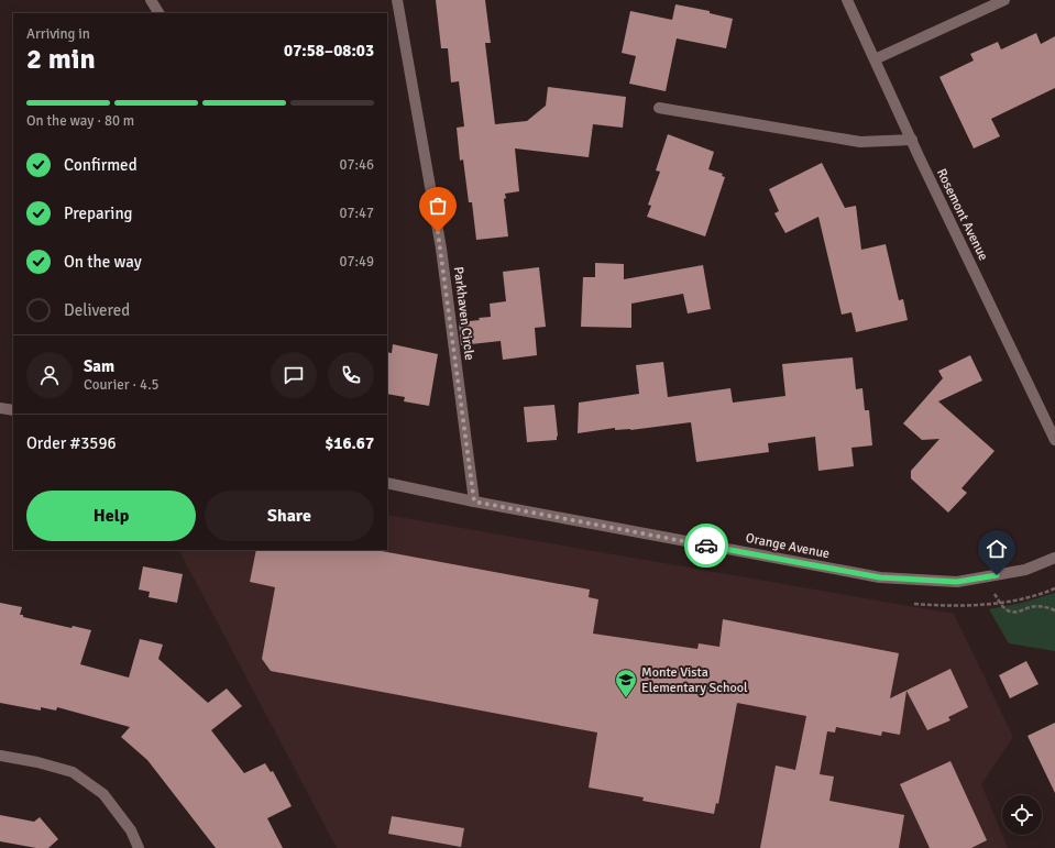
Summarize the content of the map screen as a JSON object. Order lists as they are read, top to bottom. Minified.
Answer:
{"streets":{"street":["Rosemont Avenue","Parkhaven Circle","Orange Avenue"]},"crossings":[["Parkhaven Circle","Orange Avenue"]],"places":{"school or university":["Monte Vista Elementary School"]},"page":{"heading":["2 min","Arriving in","07:58–08:03"],"panel":["Sam","Courier · 4.5","Order #3596","$16.67"],"bar":"On the way · 80 m","list":[["Confirmed","07:46"],["Preparing","07:47"],["On the way","07:49"],"Delivered"],"buttons":["Help","Share"]}}
